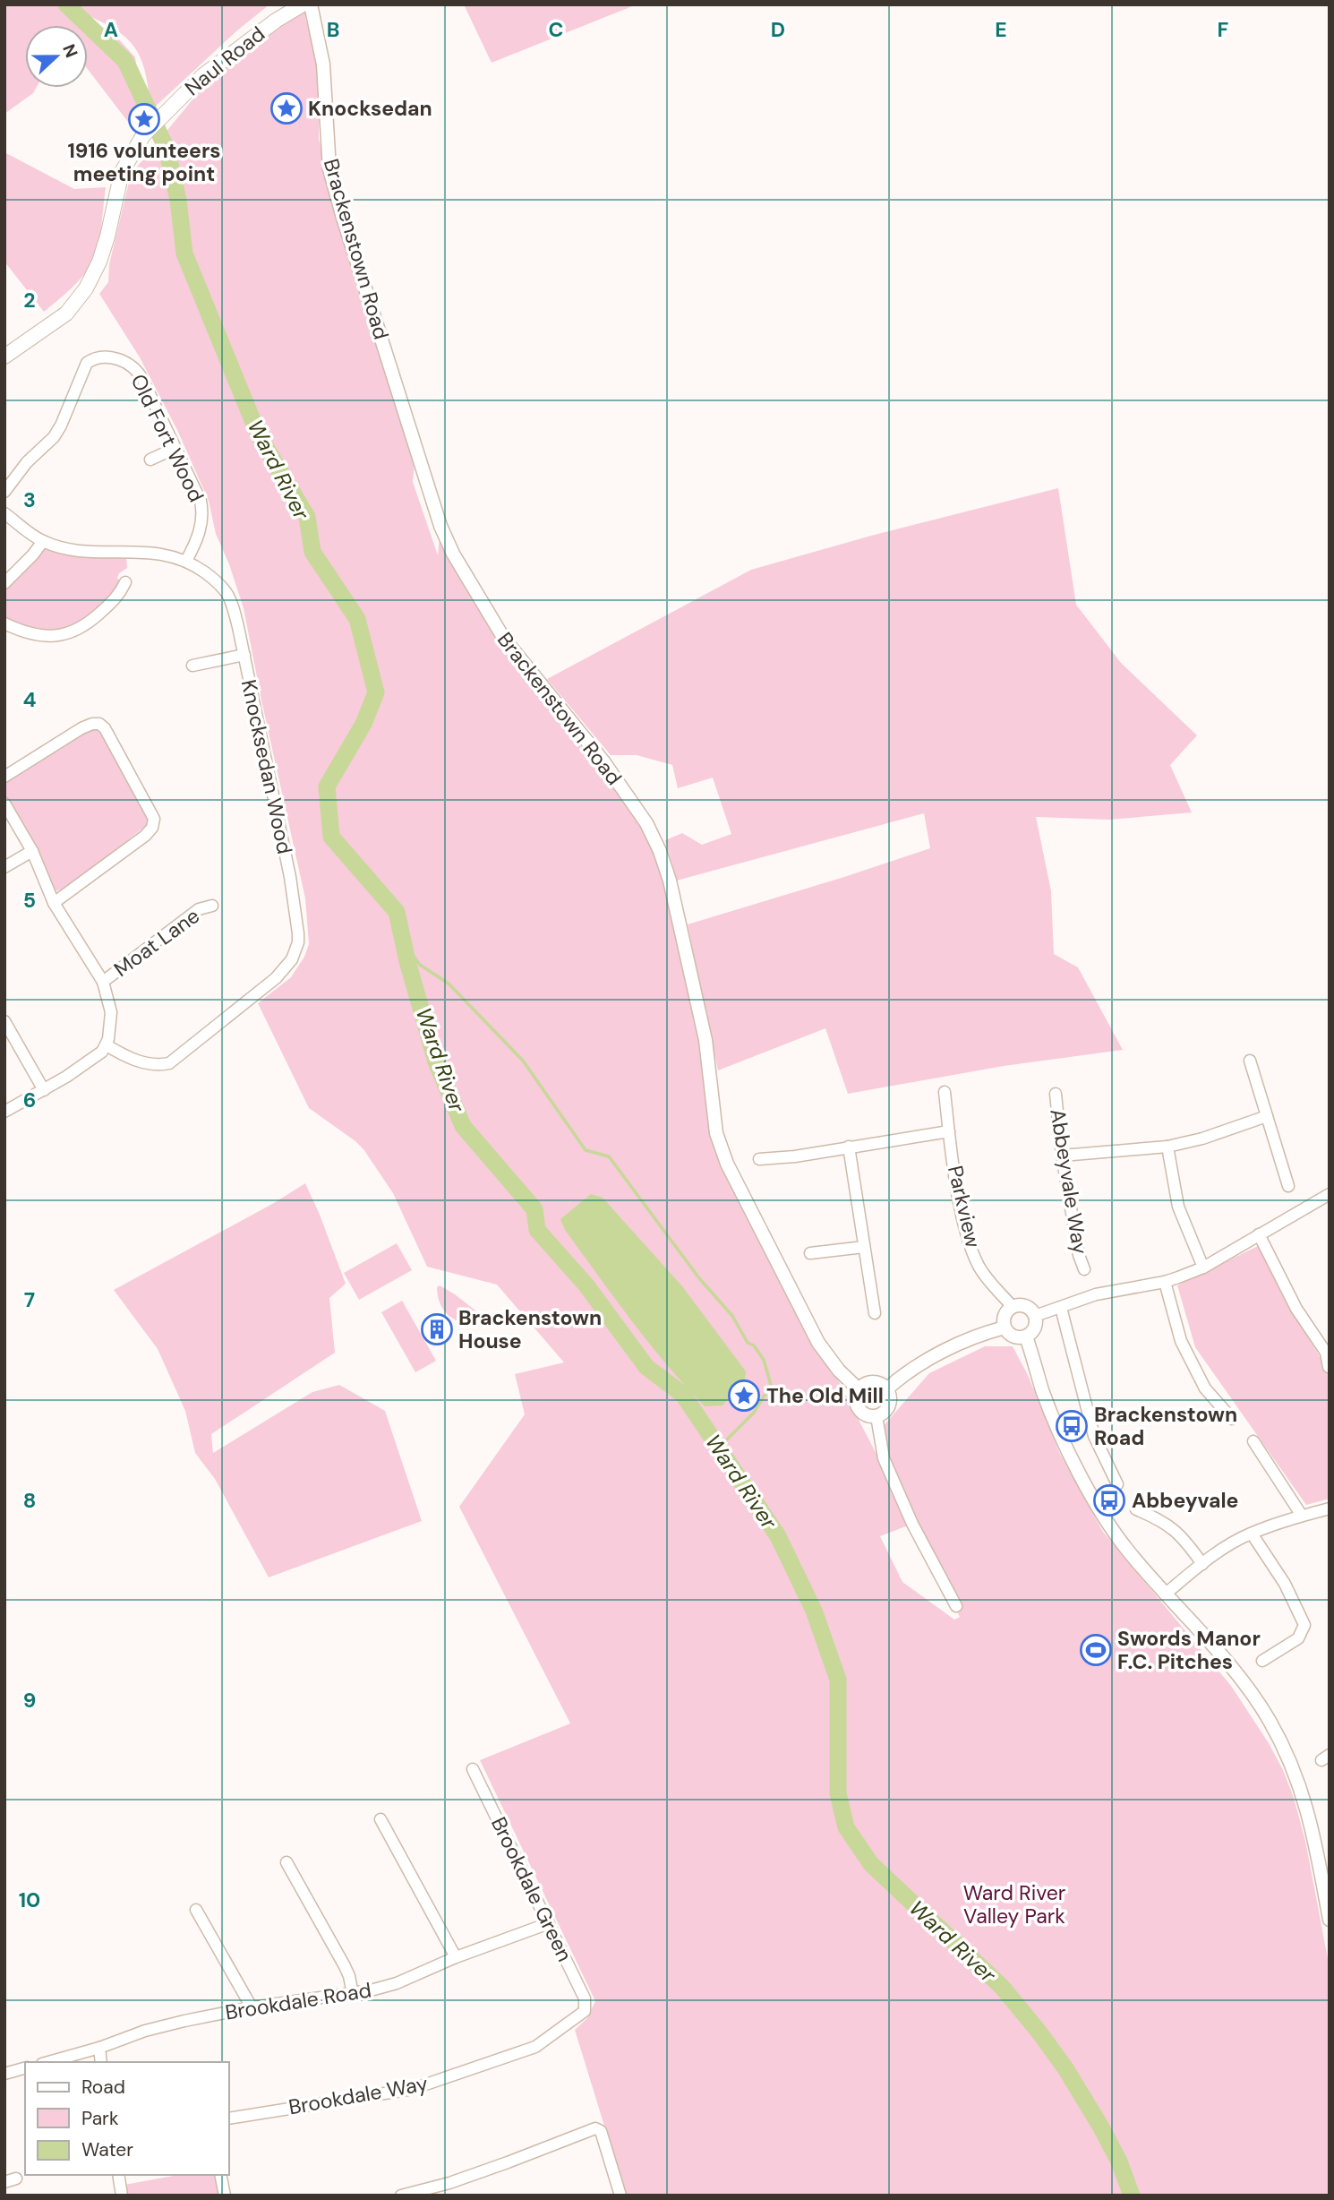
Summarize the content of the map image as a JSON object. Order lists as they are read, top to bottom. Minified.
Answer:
{"streets":{"main road":["Naul Road"],"street":["Brackenstown Road","Old Fort Wood","Knocksedan Wood","Moat Lane","Abbeyvale Way","Parkview","Brookdale Green","Brookdale Road","Brookdale Way"]},"crossings":[["Old Fort Wood","Knocksedan Wood"],["Brookdale Green","Brookdale Road"],["Brookdale Green","Brookdale Way"]],"water":["Ward River"],"parks":["Ward River Valley Park"],"places":{"place":["Knocksedan","1916 volunteers meeting point","The Old Mill"],"building":["Brackenstown House"],"bus stop":["Brackenstown Road","Abbeyvale"],"sports":["Swords Manor F.C. Pitches"]},"legend":["Road","Park","Water"],"north":"right","grid":{"columns":["A","B","C","D","E","F"],"rows":["2","3","4","5","6","7","8","9","10"]}}
